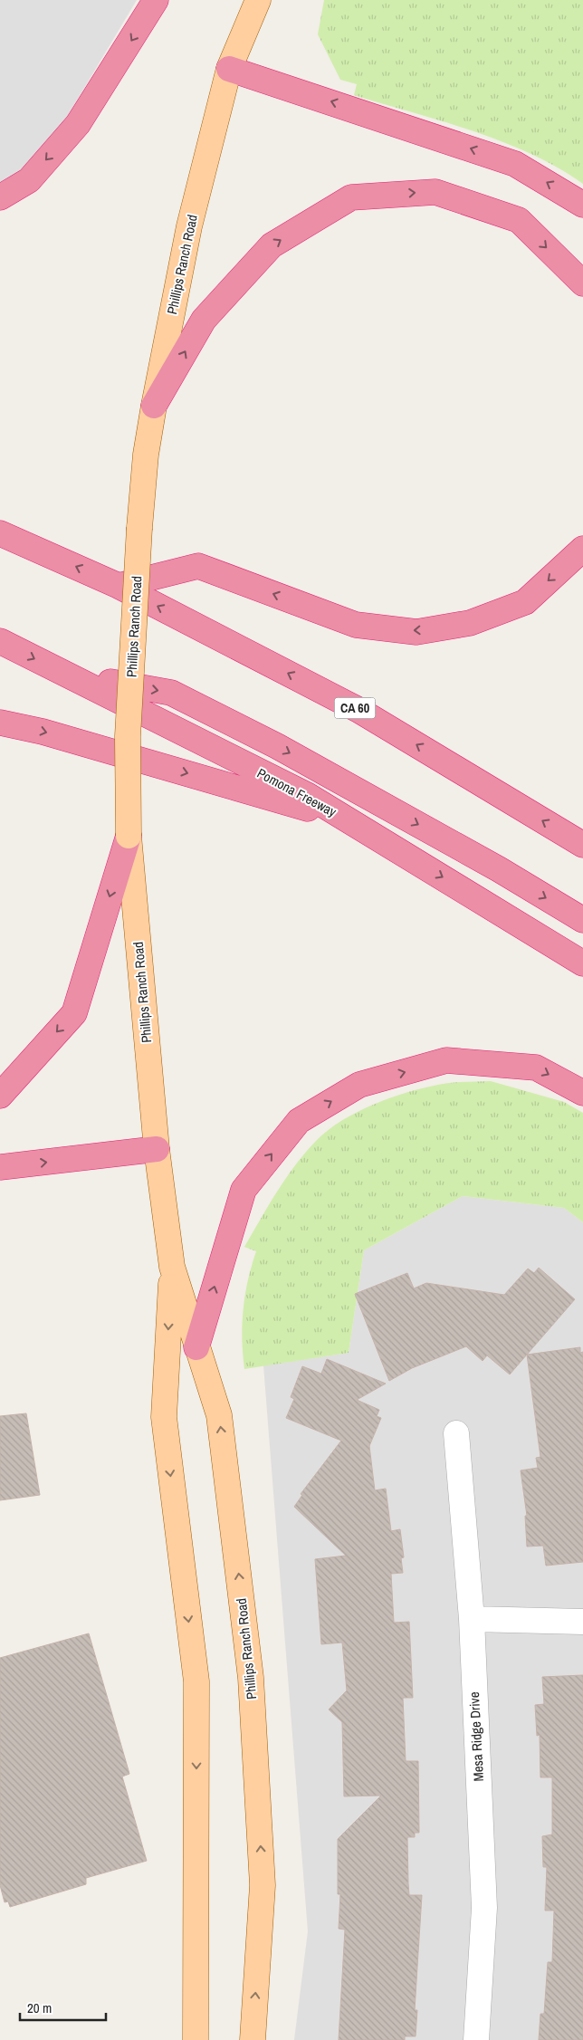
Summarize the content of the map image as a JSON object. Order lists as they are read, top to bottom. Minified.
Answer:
{"streets":{"highway":["CA 60","Pomona Freeway"],"main road":["Phillips Ranch Road"],"street":["Mesa Ridge Drive"]},"scale_bar":"20 m"}
